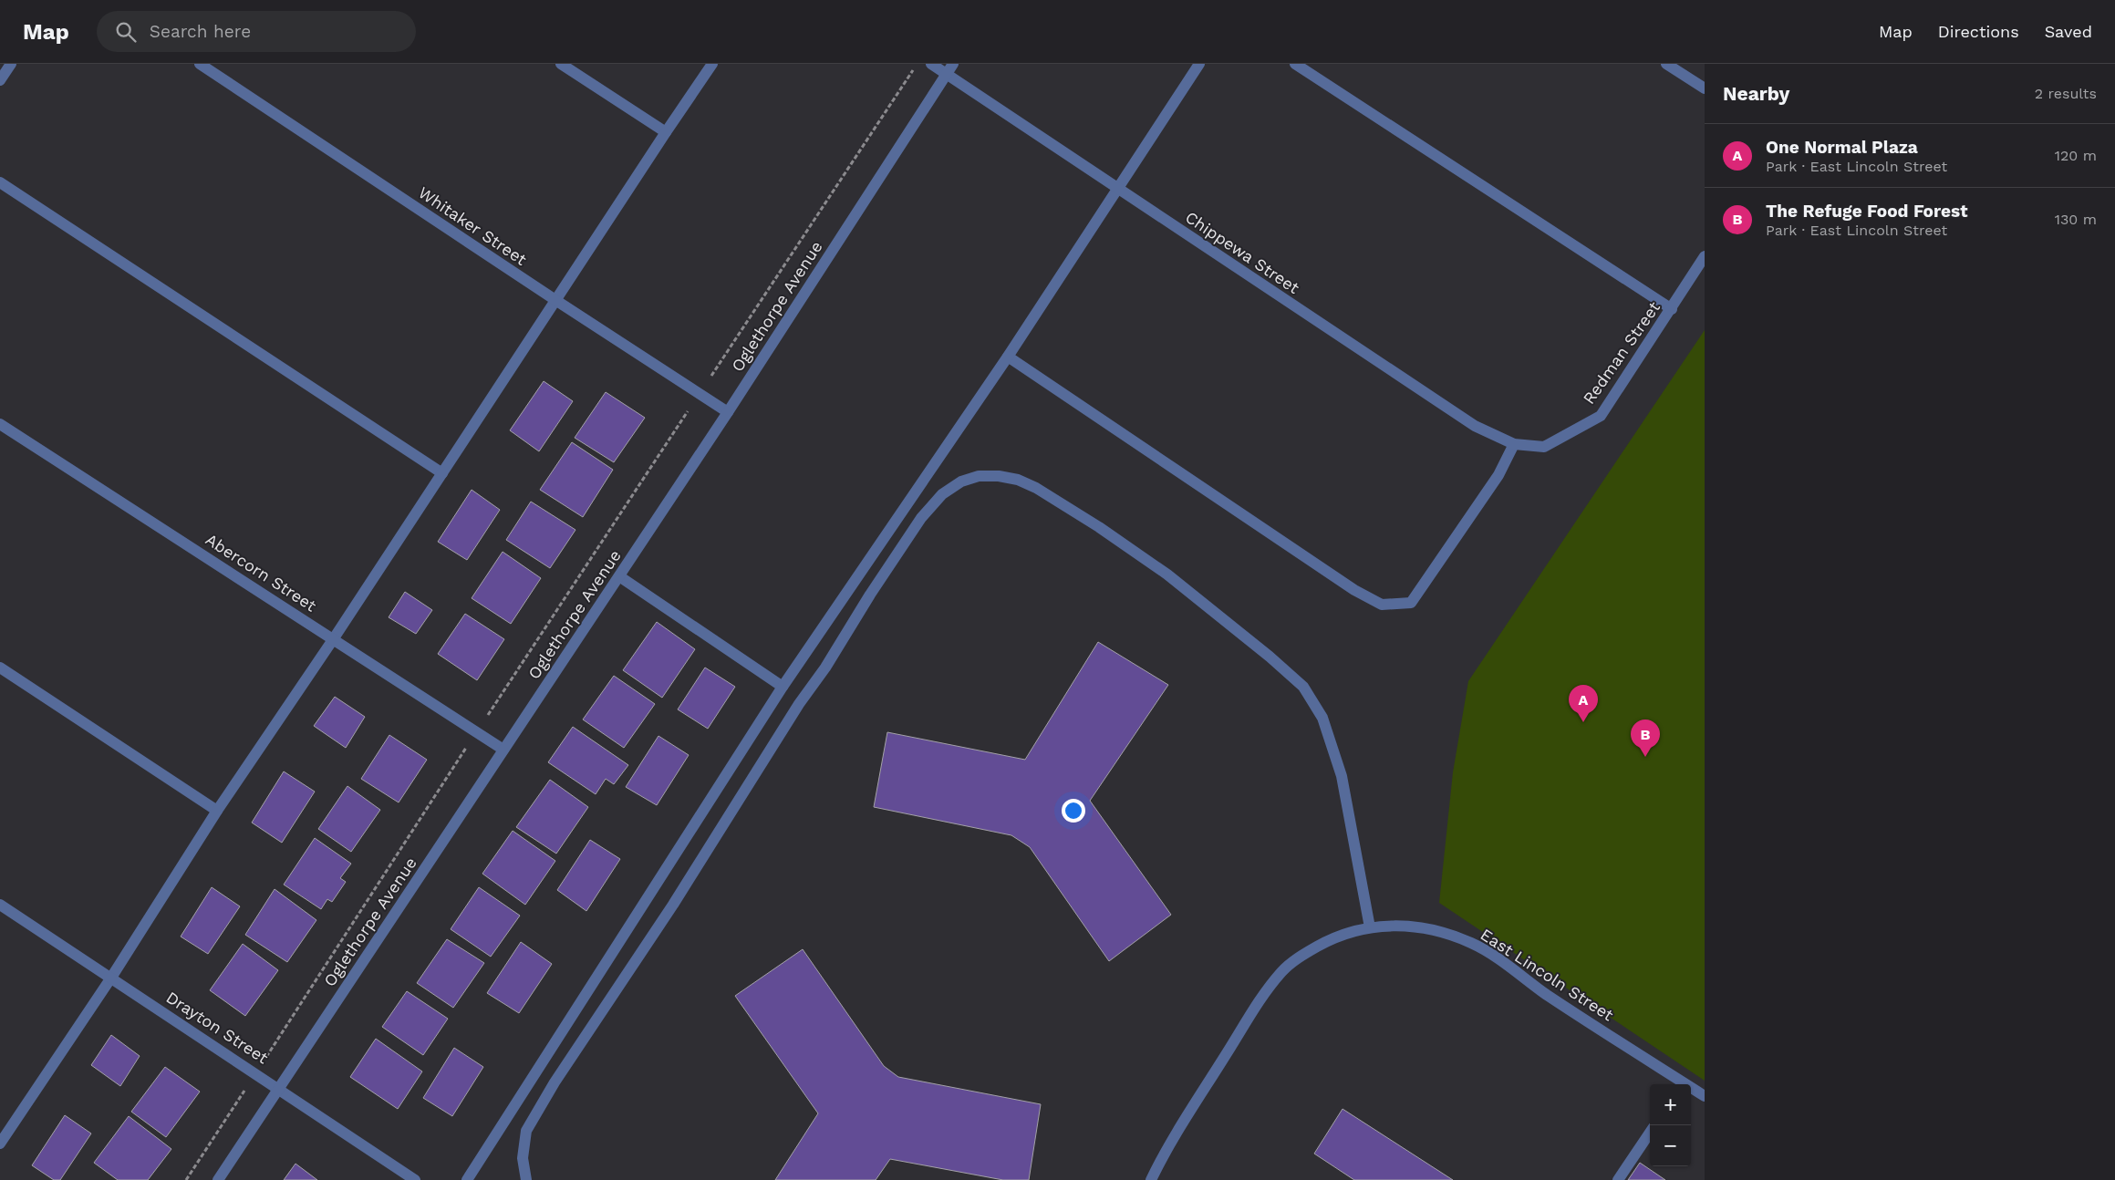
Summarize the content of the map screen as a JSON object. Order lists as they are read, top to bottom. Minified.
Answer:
{"streets":{"street":["Whitaker Street","Chippewa Street","Oglethorpe Avenue","Redman Street","Abercorn Street","East Lincoln Street","Drayton Street"]},"crossings":[["Whitaker Street","Oglethorpe Avenue"],["Chippewa Street","Oglethorpe Avenue"],["Chippewa Street","Redman Street"],["Oglethorpe Avenue","Abercorn Street"],["Oglethorpe Avenue","Drayton Street"]],"page":{"header":"Map","search":"Search here","nav":["Map","Directions","Saved"],"heading":["Nearby","2 results"],"list":[{"mark":"A","name":"One Normal Plaza","note":"Park · East Lincoln Street","value":"120 m"},{"mark":"B","name":"The Refuge Food Forest","note":"Park · East Lincoln Street","value":"130 m"}],"pins":["A","B"],"map_buttons":["+","−"]}}
